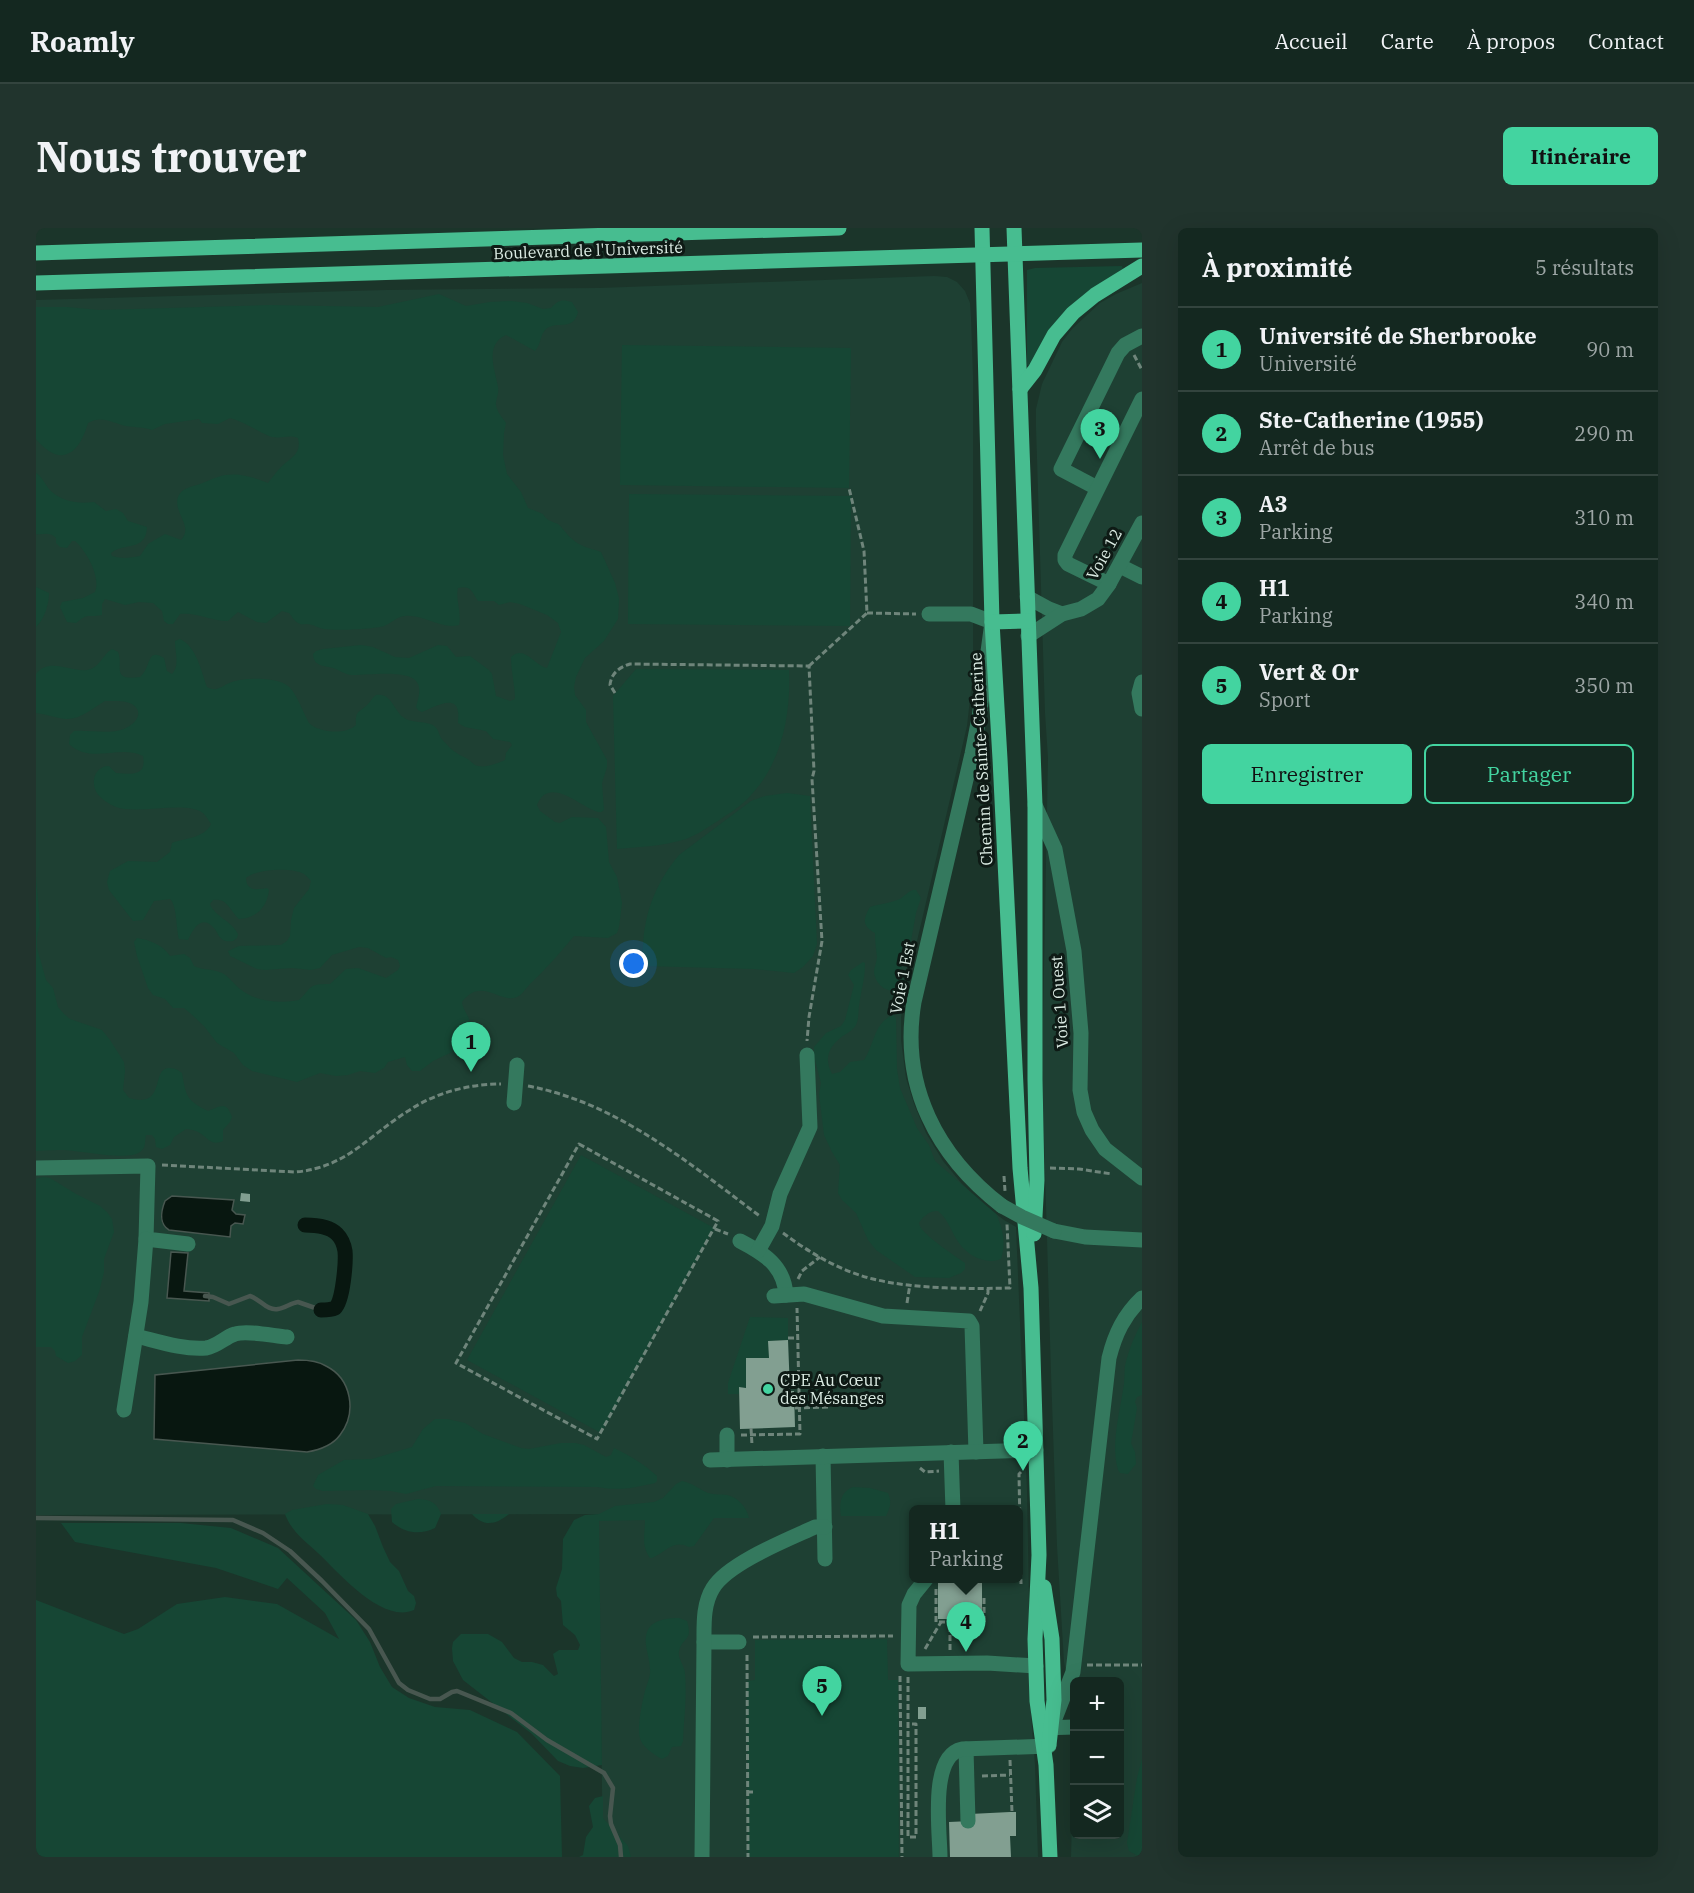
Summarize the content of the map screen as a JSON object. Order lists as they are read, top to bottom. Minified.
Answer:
{"streets":{"main road":["Boulevard de l'Université","Chemin de Sainte-Catherine"],"lane":["Voie 12","Voie 1 Est","Voie 1 Ouest"]},"crossings":[["Boulevard de l'Université","Chemin de Sainte-Catherine"],["Voie 12","Chemin de Sainte-Catherine"],["Chemin de Sainte-Catherine","Voie 1 Est"],["Chemin de Sainte-Catherine","Voie 1 Ouest"]],"places":["CPE Au Cœur des Mésanges"],"page":{"header":"Roamly","nav":["Accueil","Carte","À propos","Contact"],"buttons":["Itinéraire",["Enregistrer","Partager"]],"title":"Nous trouver","heading":["À proximité","5 résultats"],"list":[{"mark":"1","name":"Université de Sherbrooke","note":"Université","value":"90 m"},{"mark":"2","name":"Ste-Catherine (1955)","note":"Arrêt de bus","value":"290 m"},{"mark":"3","name":"A3","note":"Parking","value":"310 m"},{"mark":"4","name":"H1","note":"Parking","value":"340 m"},{"mark":"5","name":"Vert & Or","note":"Sport","value":"350 m"}],"pins":["3","1","2","4","5"],"popup":["H1","Parking"],"map_buttons":["+","−"]}}
